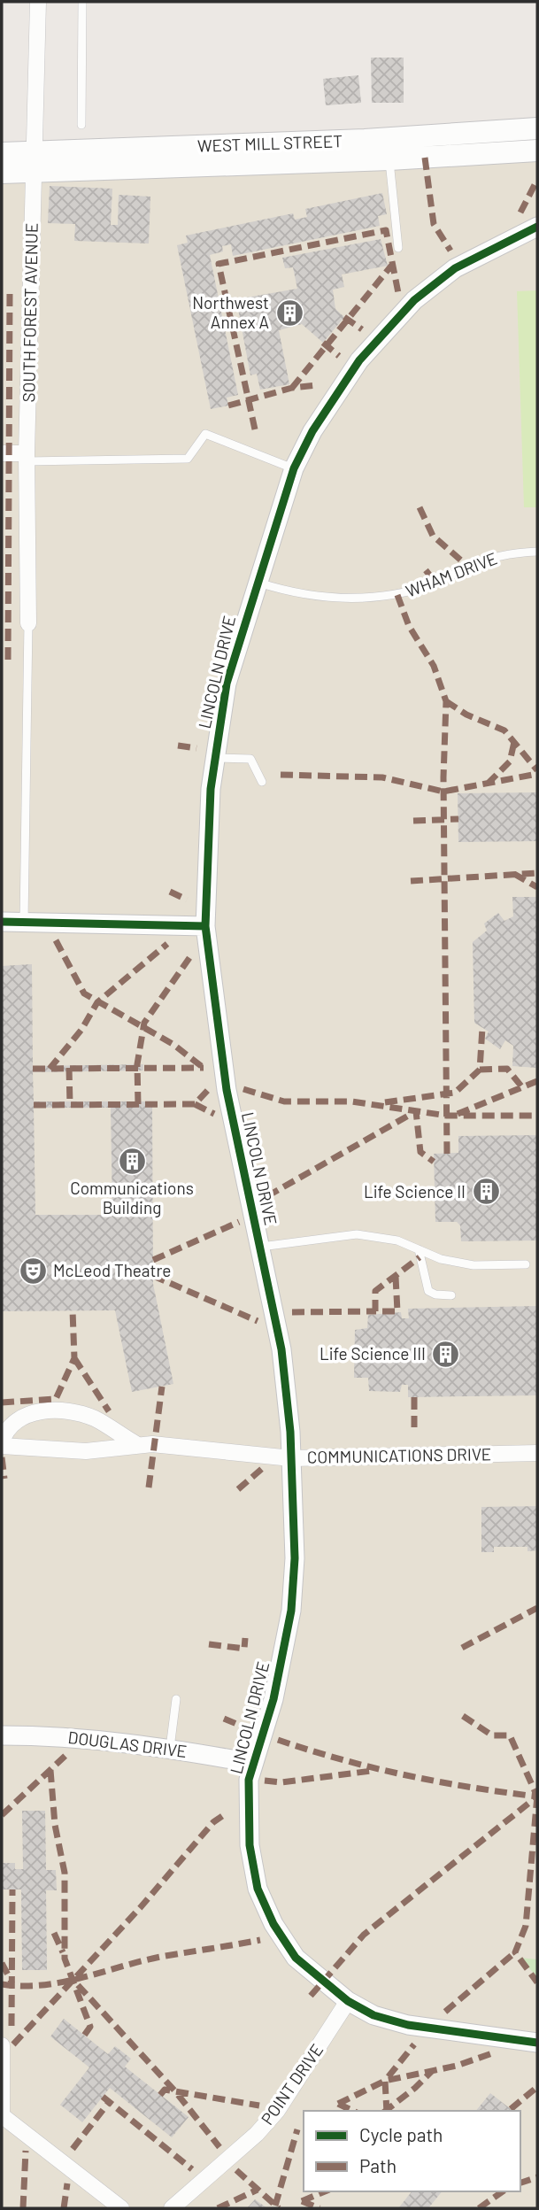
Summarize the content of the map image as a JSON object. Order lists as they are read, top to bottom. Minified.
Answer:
{"streets":{"main road":["WEST MILL STREET"],"street":["SOUTH FOREST AVENUE","LINCOLN DRIVE","COMMUNICATIONS DRIVE","DOUGLAS DRIVE","POINT DRIVE"],"lane":["WHAM DRIVE"]},"crossings":[["WEST MILL STREET","SOUTH FOREST AVENUE"],["WHAM DRIVE","LINCOLN DRIVE"],["LINCOLN DRIVE","COMMUNICATIONS DRIVE"],["LINCOLN DRIVE","DOUGLAS DRIVE"],["LINCOLN DRIVE","POINT DRIVE"]],"places":{"building":["Northwest Annex A","Communications Building","Life Science II","Life Science III"],"theatre":["McLeod Theatre"]},"legend":["Cycle path","Path"]}
